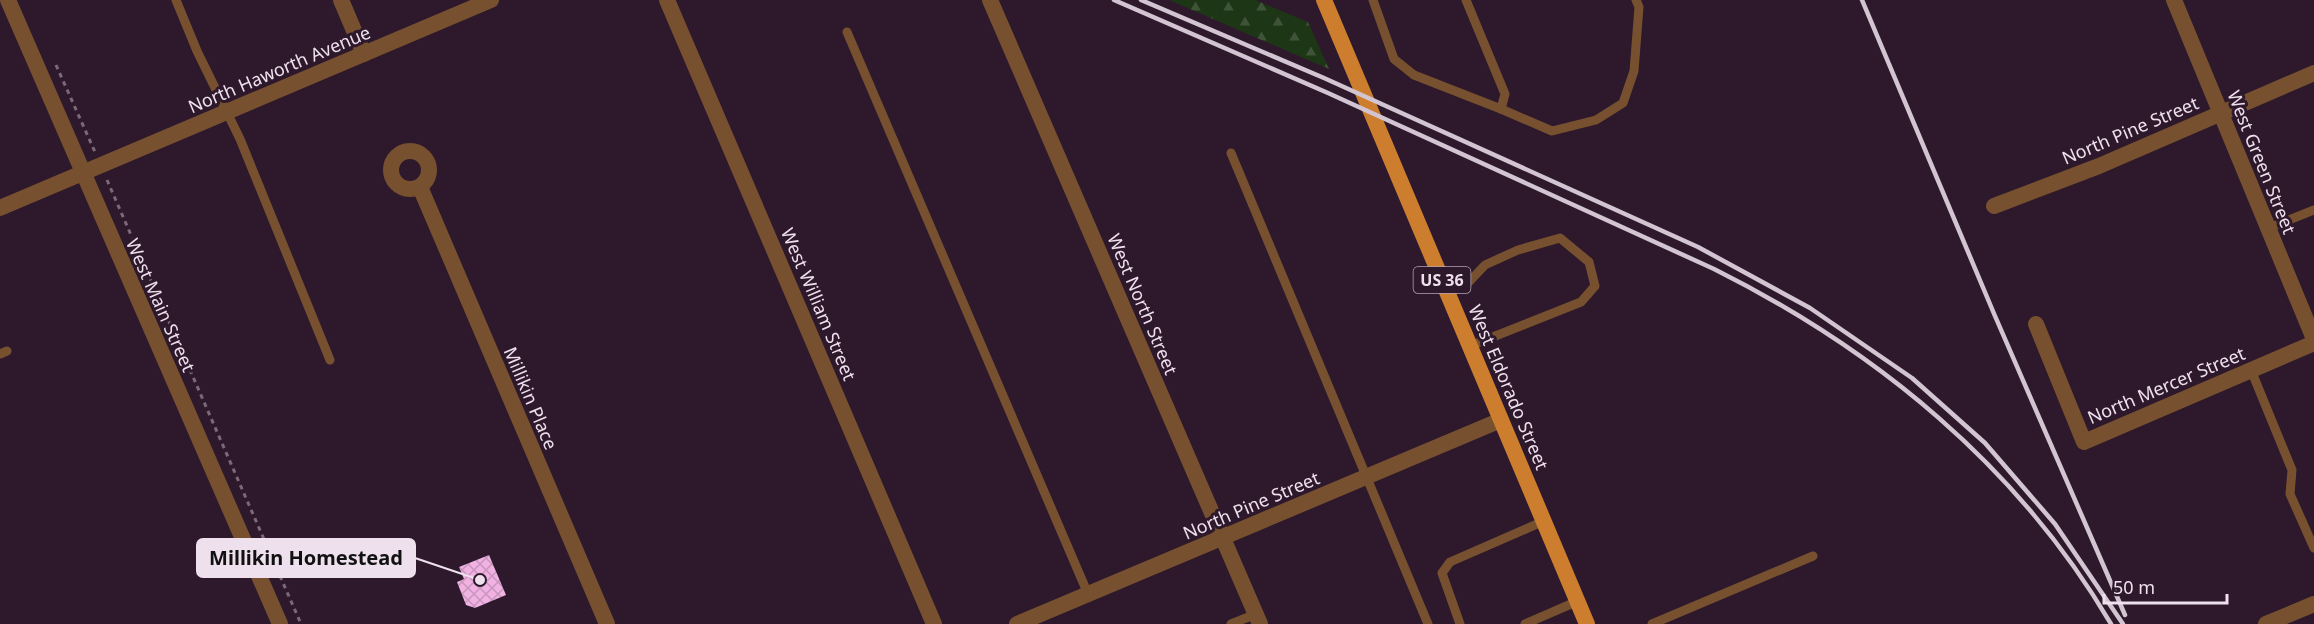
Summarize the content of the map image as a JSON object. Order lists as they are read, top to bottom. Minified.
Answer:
{"streets":{"main road":["US 36","West Eldorado Street"],"street":["North Haworth Avenue","North Pine Street","West Green Street","West William Street","West North Street","West Main Street","North Mercer Street","Millikin Place"]},"crossings":[["North Haworth Avenue","West Main Street"],["North Pine Street","West Green Street"],["North Pine Street","West North Street"],["North Pine Street","West Eldorado Street"],["West Green Street","North Mercer Street"]],"places":["Millikin Homestead"],"scale_bar":"50 m"}
